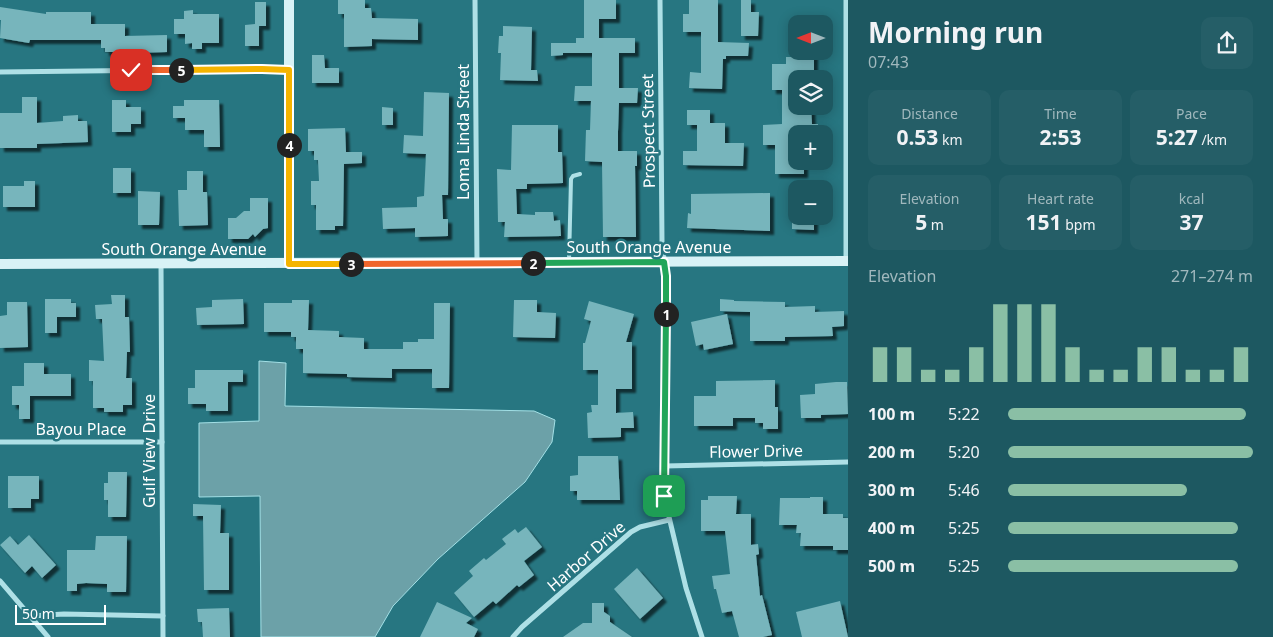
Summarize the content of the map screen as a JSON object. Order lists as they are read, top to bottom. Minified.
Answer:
{"streets":{"street":["Prospect Street","Loma Linda Street","South Orange Avenue","Bayou Place","Gulf View Drive","Flower Drive","Harbor Drive"]},"crossings":[["Prospect Street","South Orange Avenue"],["Loma Linda Street","South Orange Avenue"],["South Orange Avenue","Gulf View Drive"],["Bayou Place","Gulf View Drive"]],"scale_bar":"50 m","north":"left","page":{"heading":["Morning run","07:43"],"map_buttons":["+","−"],"pins":["5","4","2","3","1"],"stats":[["Distance","0.53 km"],["Time","2:53"],["Pace","5:27 /km"],["Elevation","5 m"],["Heart rate","151 bpm"],["kcal","37"]],"chart":["Elevation","271–274 m"],"list":[{"name":"100 m","note":"5:22"},{"name":"200 m","note":"5:20"},{"name":"300 m","note":"5:46"},{"name":"400 m","note":"5:25"},{"name":"500 m","note":"5:25"}],"scale":"50 m"}}
